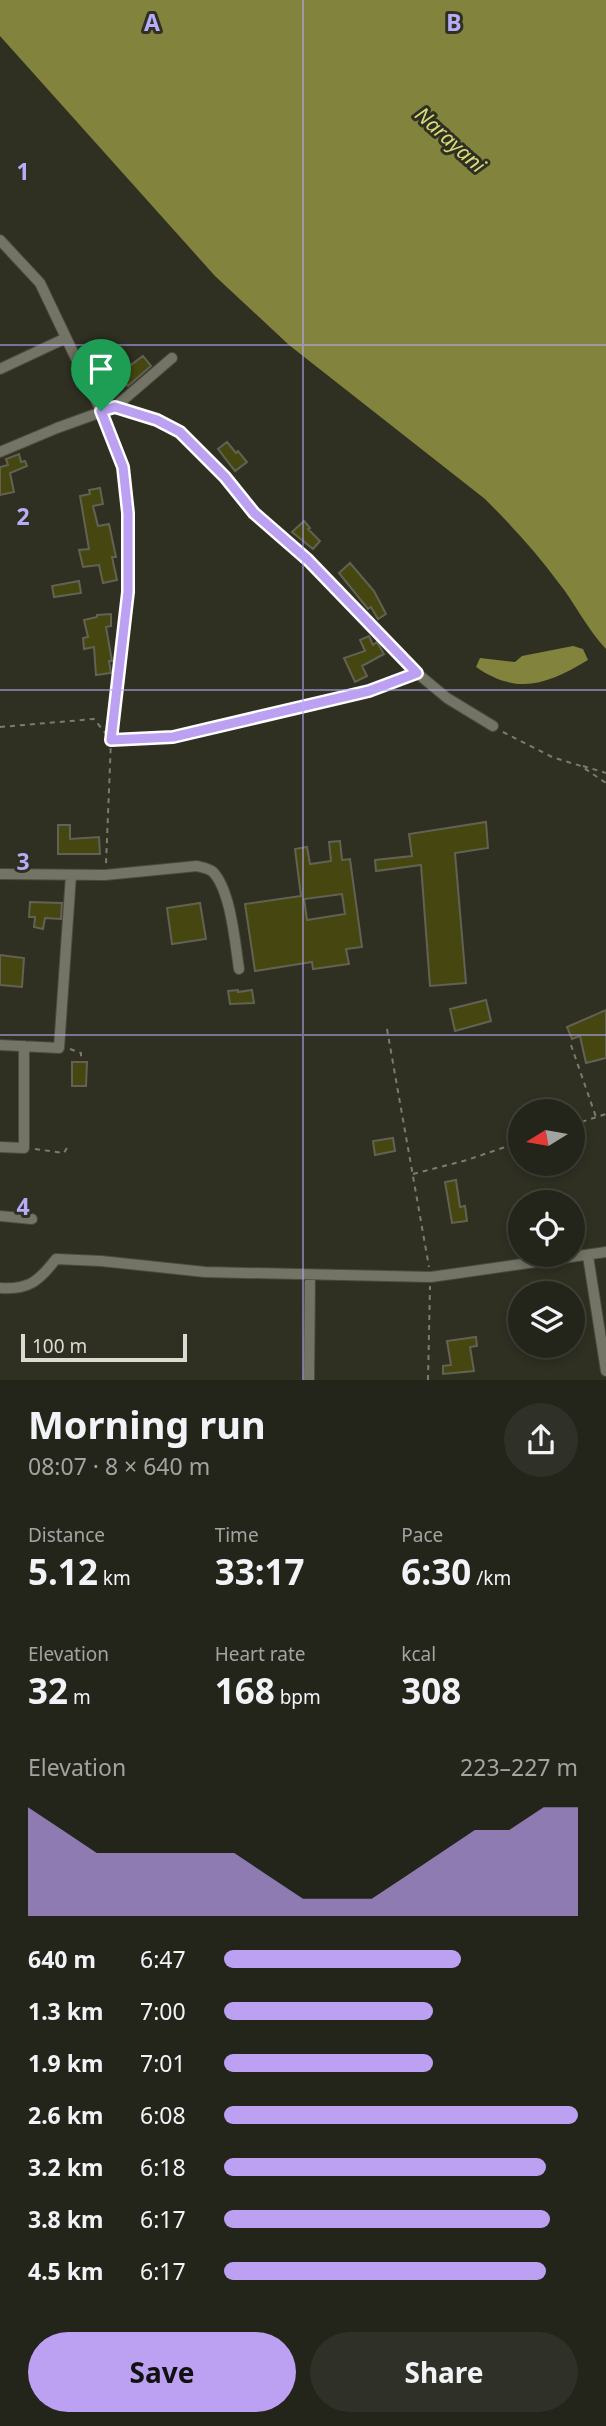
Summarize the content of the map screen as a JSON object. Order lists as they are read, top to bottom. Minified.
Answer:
{"water":["Narayani"],"scale_bar":"100 m","north":"left","page":{"scale":"100 m","heading":["Morning run","08:07 · 8 × 640 m"],"stats":[["Distance","5.12 km"],["Time","33:17"],["Pace","6:30 /km"],["Elevation","32 m"],["Heart rate","168 bpm"],["kcal","308"]],"chart":["Elevation","223–227 m"],"list":[{"name":"640 m","note":"6:47"},{"name":"1.3 km","note":"7:00"},{"name":"1.9 km","note":"7:01"},{"name":"2.6 km","note":"6:08"},{"name":"3.2 km","note":"6:18"},{"name":"3.8 km","note":"6:17"},{"name":"4.5 km","note":"6:17"}],"buttons":["Save","Share"]},"grid":{"columns":["A","B"],"rows":["1","2","3","4"]}}
